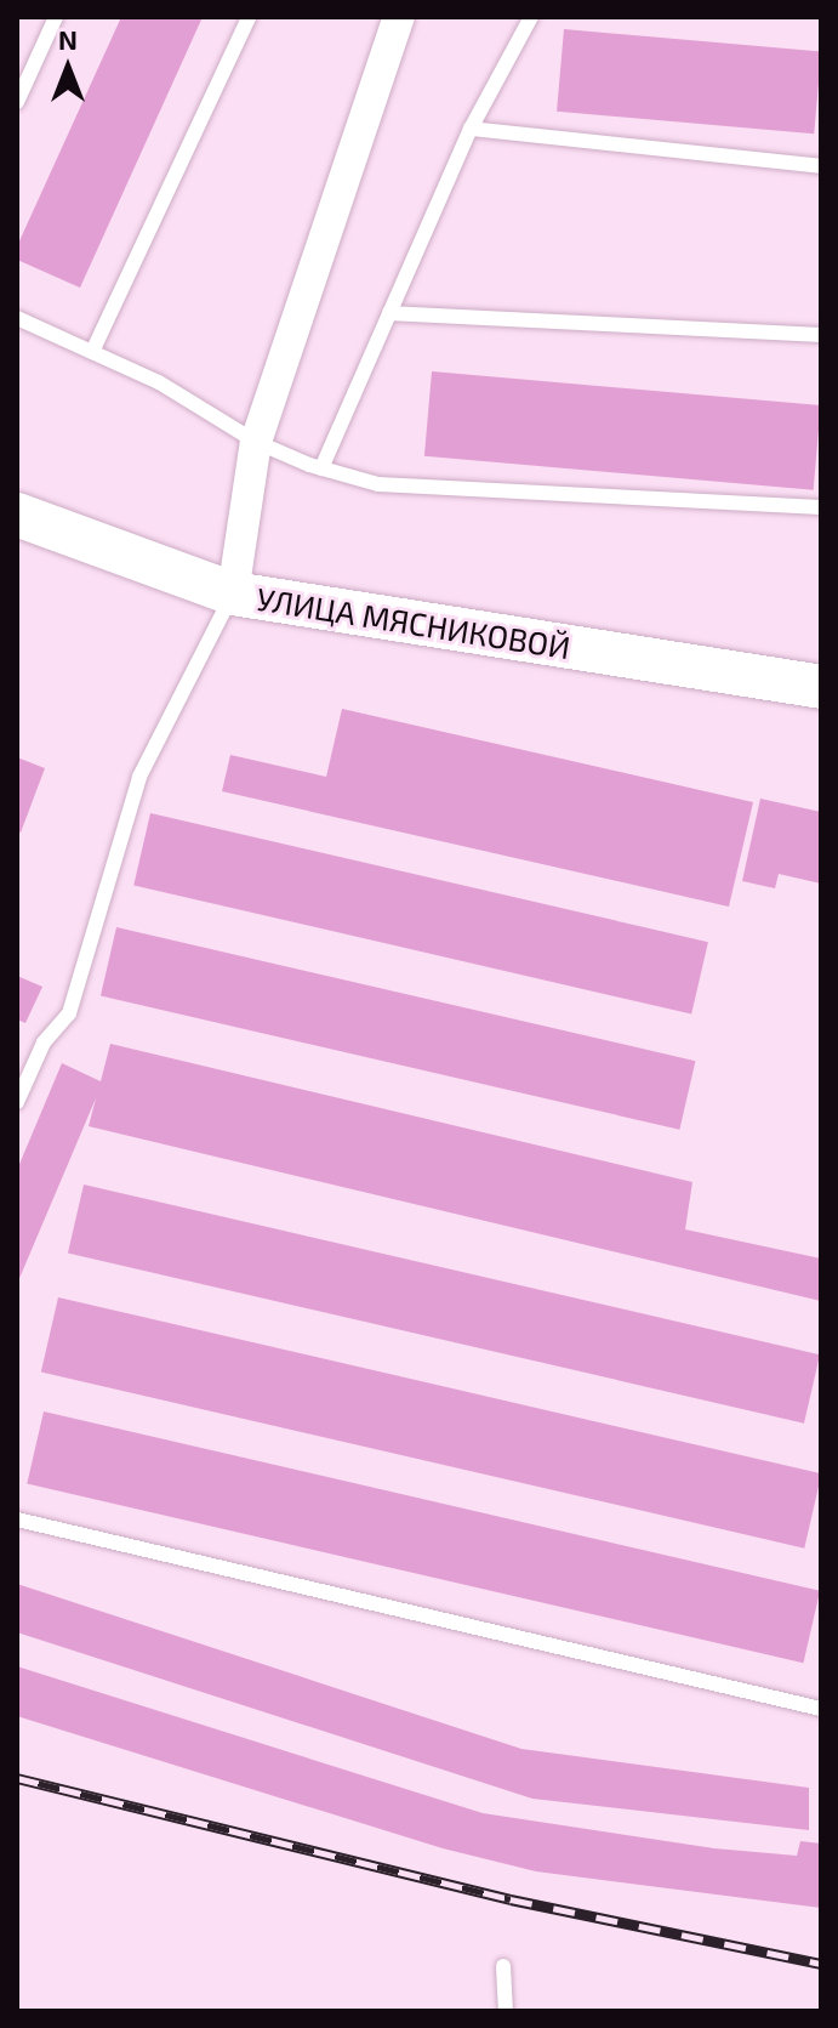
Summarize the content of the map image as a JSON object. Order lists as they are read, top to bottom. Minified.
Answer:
{"streets":{"street":["УЛИЦА МЯСНИКОВОЙ"]},"north":"top"}
